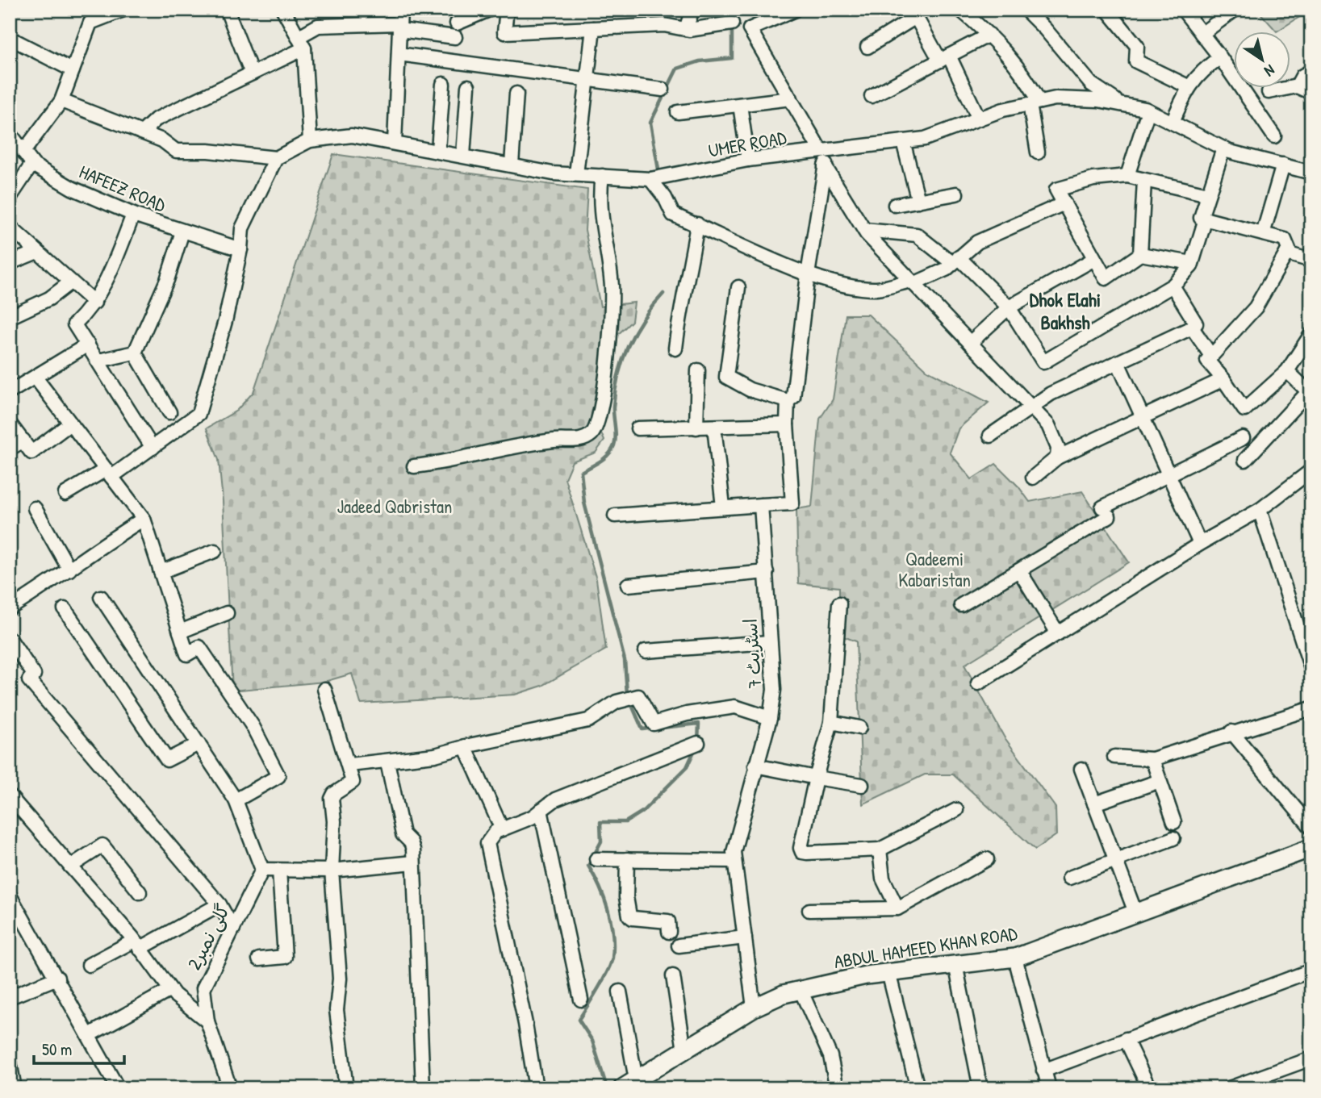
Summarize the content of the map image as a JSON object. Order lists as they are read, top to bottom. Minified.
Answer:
{"streets":{"main road":["ABDUL HAMEED KHAN ROAD"],"street":["UMER ROAD","HAFEEZ ROAD","اسٹریٹ 7","گلی نمبر2"]},"crossings":[["اسٹریٹ 7","ABDUL HAMEED KHAN ROAD"]],"districts":["Dhok Elahi Bakhsh"],"parks":["Jadeed Qabristan","Qadeemi Kabaristan"],"scale_bar":"50 m","north":"bottom right"}
